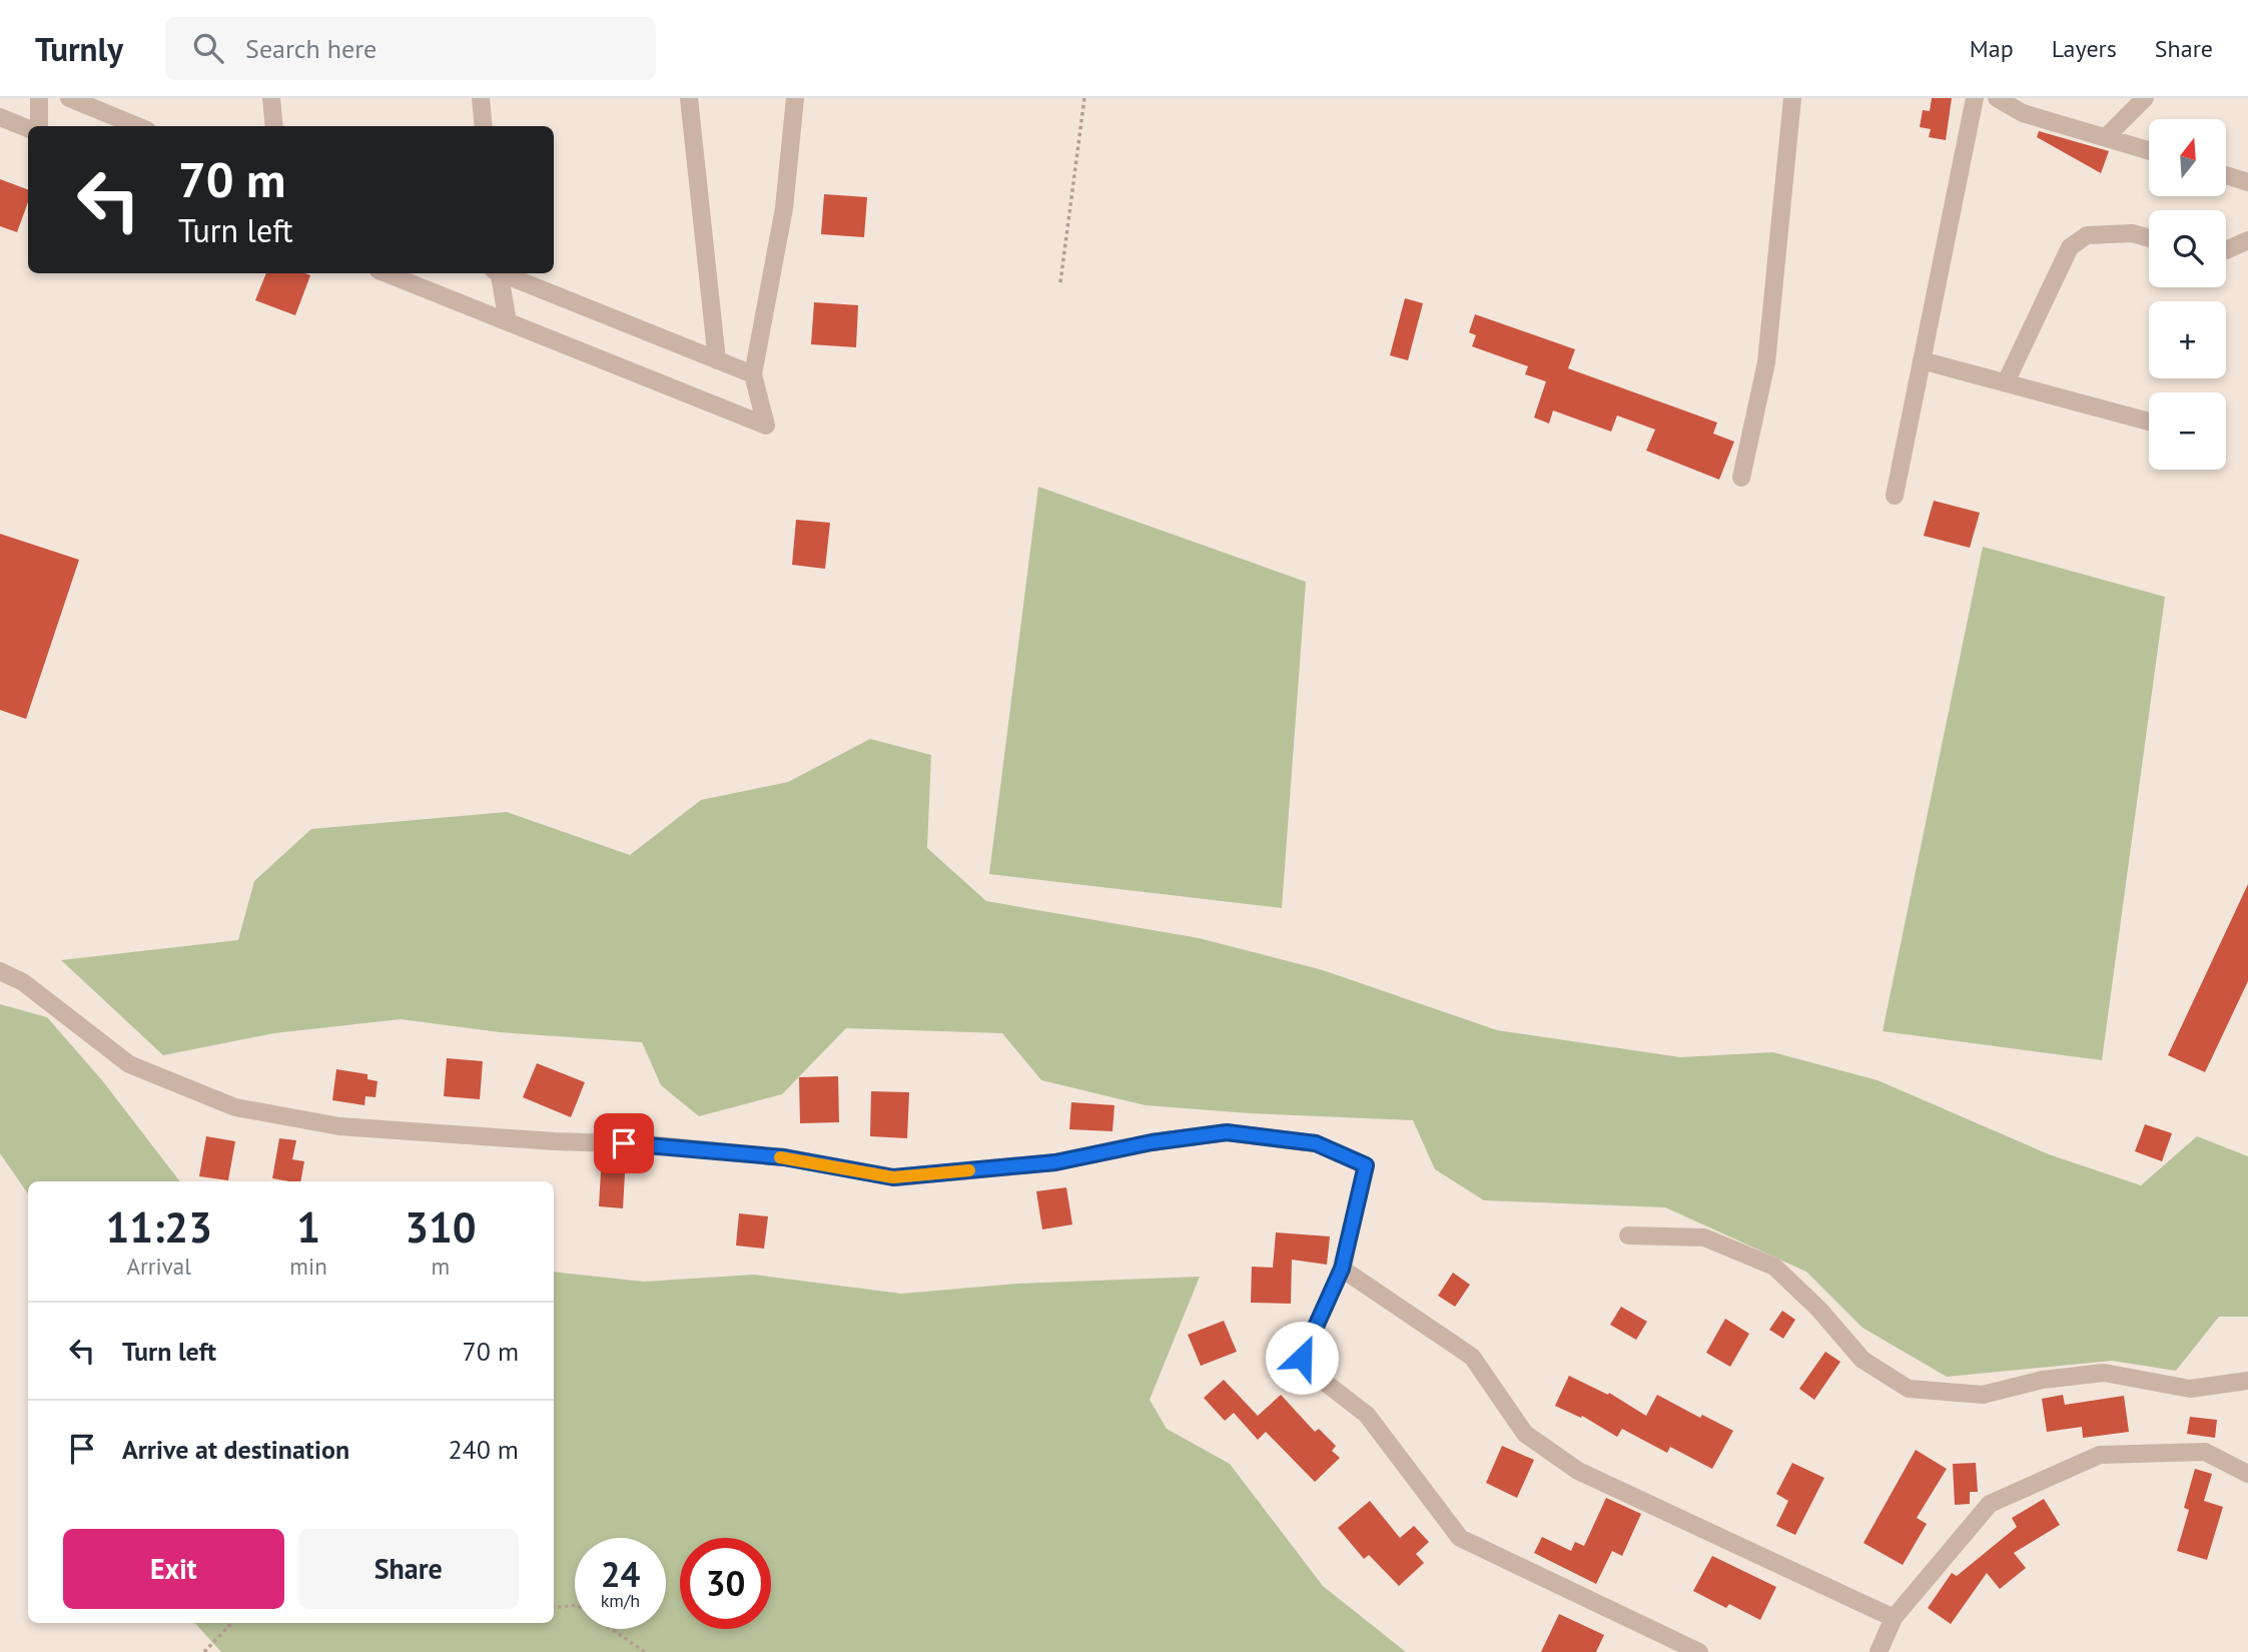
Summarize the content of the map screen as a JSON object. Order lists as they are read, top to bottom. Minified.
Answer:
{"north":"top","page":{"header":"Turnly","search":"Search here","nav":["Map","Layers","Share"],"map_buttons":["+","−"],"turn":["70 m","Turn left"],"eta":["11:23","Arrival","1","min","310","m"],"list":[{"name":"Turn left","value":"70 m"},{"name":"Arrive at destination","value":"240 m"}],"buttons":["Exit","Share"],"speed":"24 km/h","limit":"30"}}
